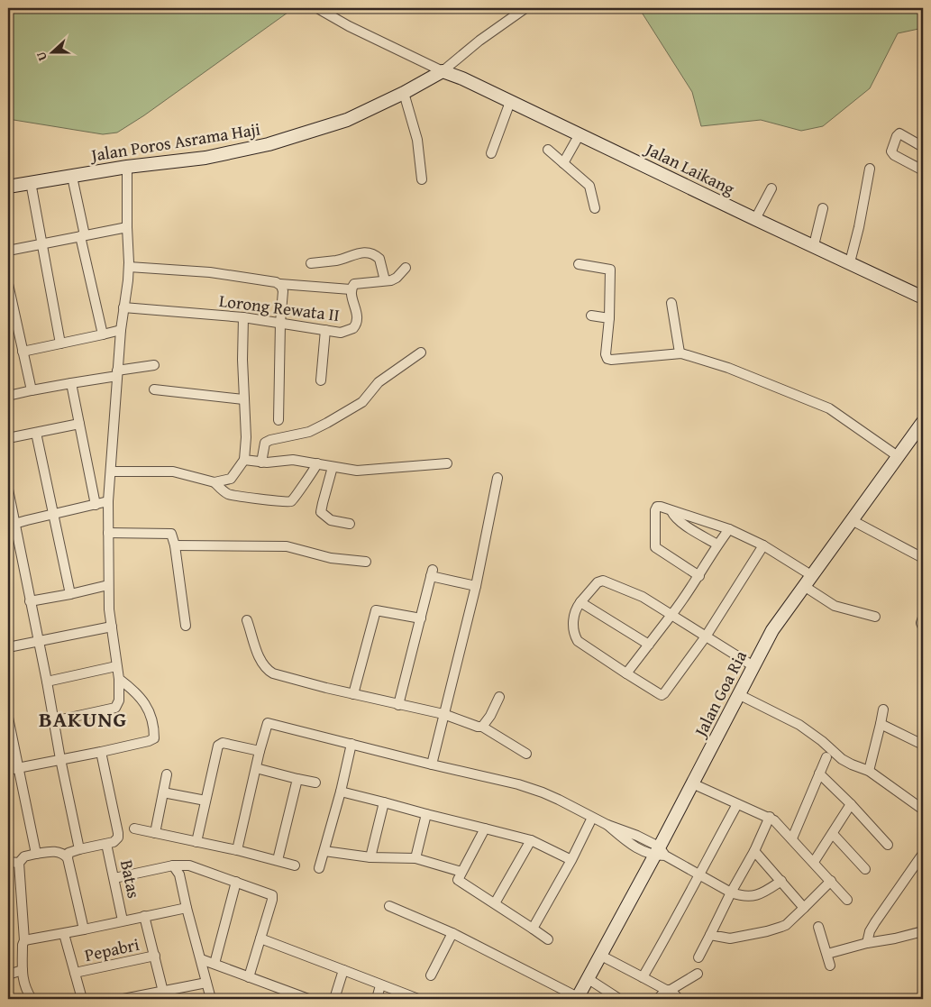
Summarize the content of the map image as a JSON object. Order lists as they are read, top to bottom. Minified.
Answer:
{"streets":{"main road":["Jalan Poros Asrama Haji","Jalan Laikang","Jalan Goa Ria"],"street":["Lorong Rewata II","Batas","Pepabri"]},"crossings":[["Jalan Poros Asrama Haji","Jalan Laikang"]],"districts":["BAKUNG"],"north":"left"}
